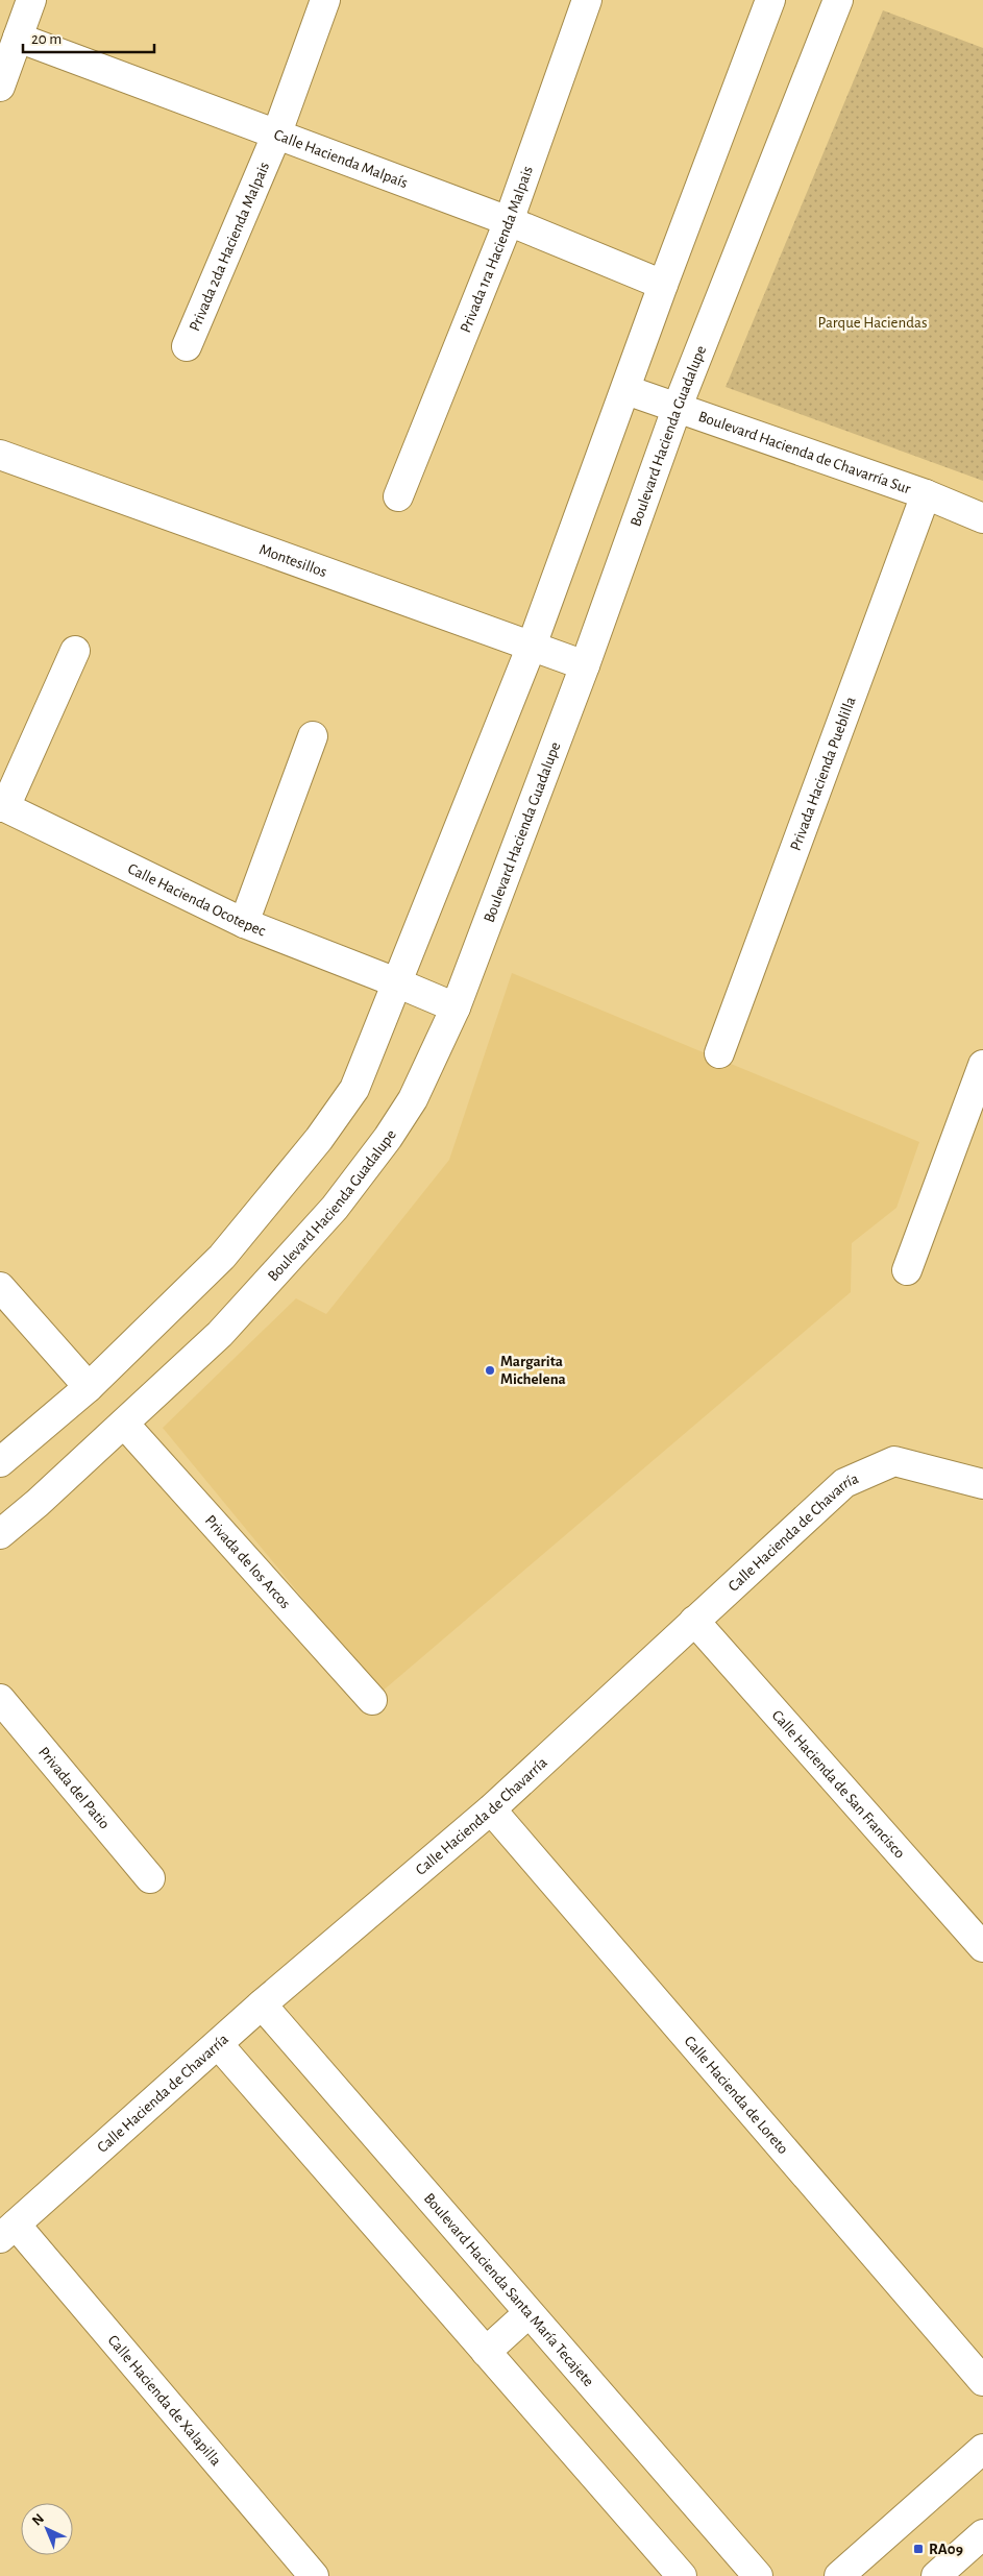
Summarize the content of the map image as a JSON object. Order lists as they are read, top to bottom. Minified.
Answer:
{"streets":{"street":["Calle Hacienda Malpaís","Privada 2da Hacienda Malpais","Privada 1ra Hacienda Malpais","Boulevard Hacienda Guadalupe","Boulevard Hacienda de Chavarría Sur","Montesillos","Privada Hacienda Pueblilla","Calle Hacienda Ocotepec","Calle Hacienda de Chavarría","Privada de los Arcos","Calle Hacienda de San Francisco","Privada del Patio","Calle Hacienda de Loreto","Boulevard Hacienda Santa María Tecajete","Calle Hacienda de Xalapilla"]},"crossings":[["Calle Hacienda Malpaís","Privada 2da Hacienda Malpais"],["Calle Hacienda Malpaís","Privada 1ra Hacienda Malpais"],["Boulevard Hacienda Guadalupe","Boulevard Hacienda de Chavarría Sur"],["Boulevard Hacienda Guadalupe","Montesillos"],["Boulevard Hacienda Guadalupe","Calle Hacienda Ocotepec"],["Boulevard Hacienda Guadalupe","Privada de los Arcos"],["Boulevard Hacienda de Chavarría Sur","Privada Hacienda Pueblilla"],["Calle Hacienda de Chavarría","Calle Hacienda de San Francisco"],["Calle Hacienda de Chavarría","Calle Hacienda de Loreto"],["Calle Hacienda de Chavarría","Boulevard Hacienda Santa María Tecajete"],["Calle Hacienda de Chavarría","Calle Hacienda de Xalapilla"]],"parks":["Parque Haciendas"],"places":{"other":["Margarita Michelena"],"transit":["RA09"]},"scale_bar":"20 m","north":"top left"}
